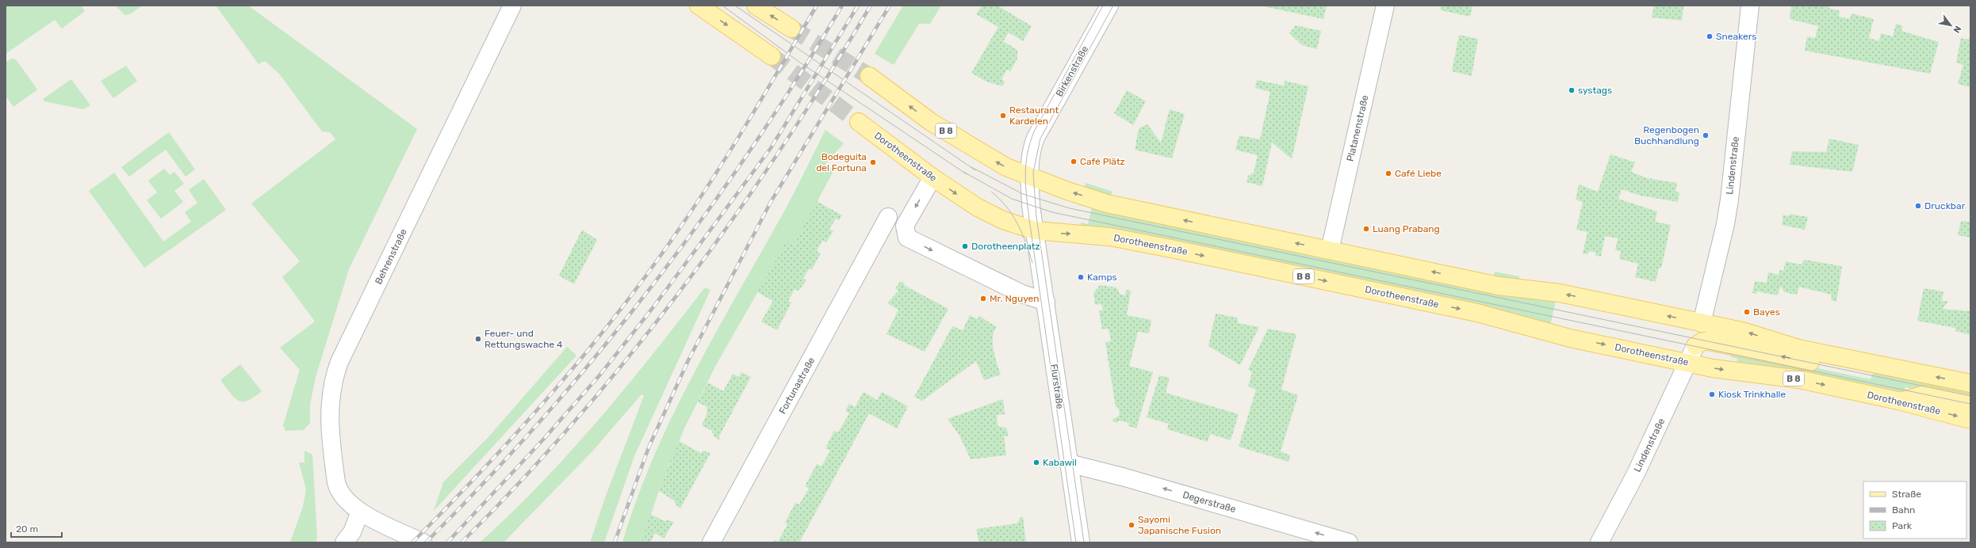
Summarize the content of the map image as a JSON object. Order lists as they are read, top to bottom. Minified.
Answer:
{"streets":{"main road":["B 8","Dorotheenstraße"],"street":["Birkenstraße","Platanenstraße","Lindenstraße","Behrenstraße","Fortunastraße","Flurstraße","Degerstraße"]},"crossings":[["Birkenstraße","B 8"],["Birkenstraße","Dorotheenstraße"],["Birkenstraße","Flurstraße"],["Platanenstraße","B 8"],["B 8","Lindenstraße"],["Dorotheenstraße","Lindenstraße"],["Dorotheenstraße","Flurstraße"],["Flurstraße","Degerstraße"]],"one_way":["Degerstraße"],"places":["Sneakers","systags","Restaurant Kardelen","Regenbogen Buchhandlung","Café Plätz","Bodeguita del Fortuna","Café Liebe","Druckbar","Luang Prabang","Dorotheenplatz","Kamps","Mr. Nguyen","Bayes","Feuer- und Rettungswache 4","Kiosk Trinkhalle","Kabawil","Sayomi Japanische Fusion"],"legend":["Straße","Bahn","Park"],"scale_bar":"20 m","north":"bottom right"}
